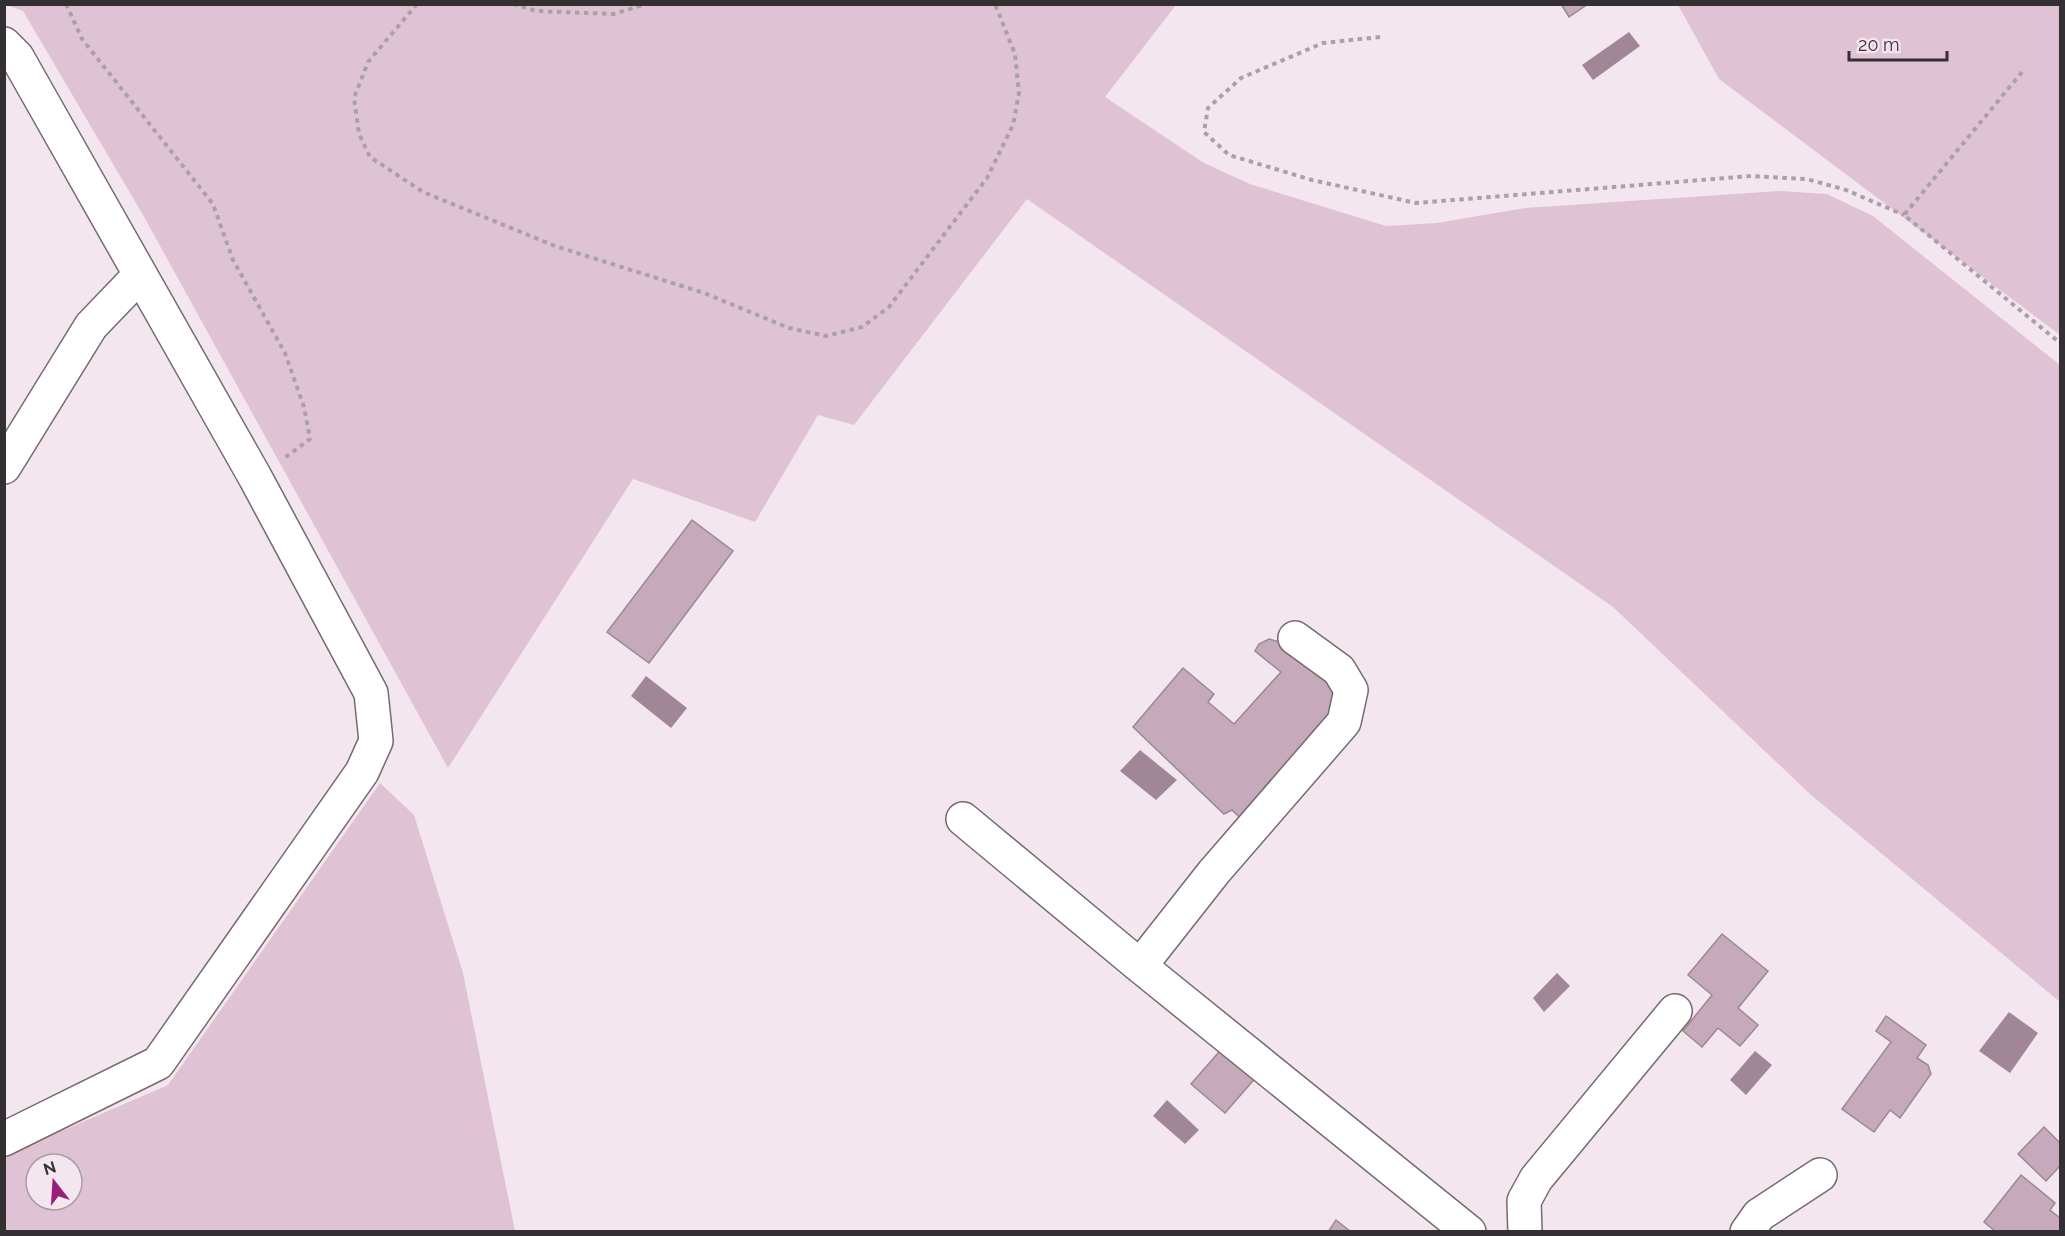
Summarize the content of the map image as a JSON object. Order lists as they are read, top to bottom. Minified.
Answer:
{"scale_bar":"20 m","north":"top"}
